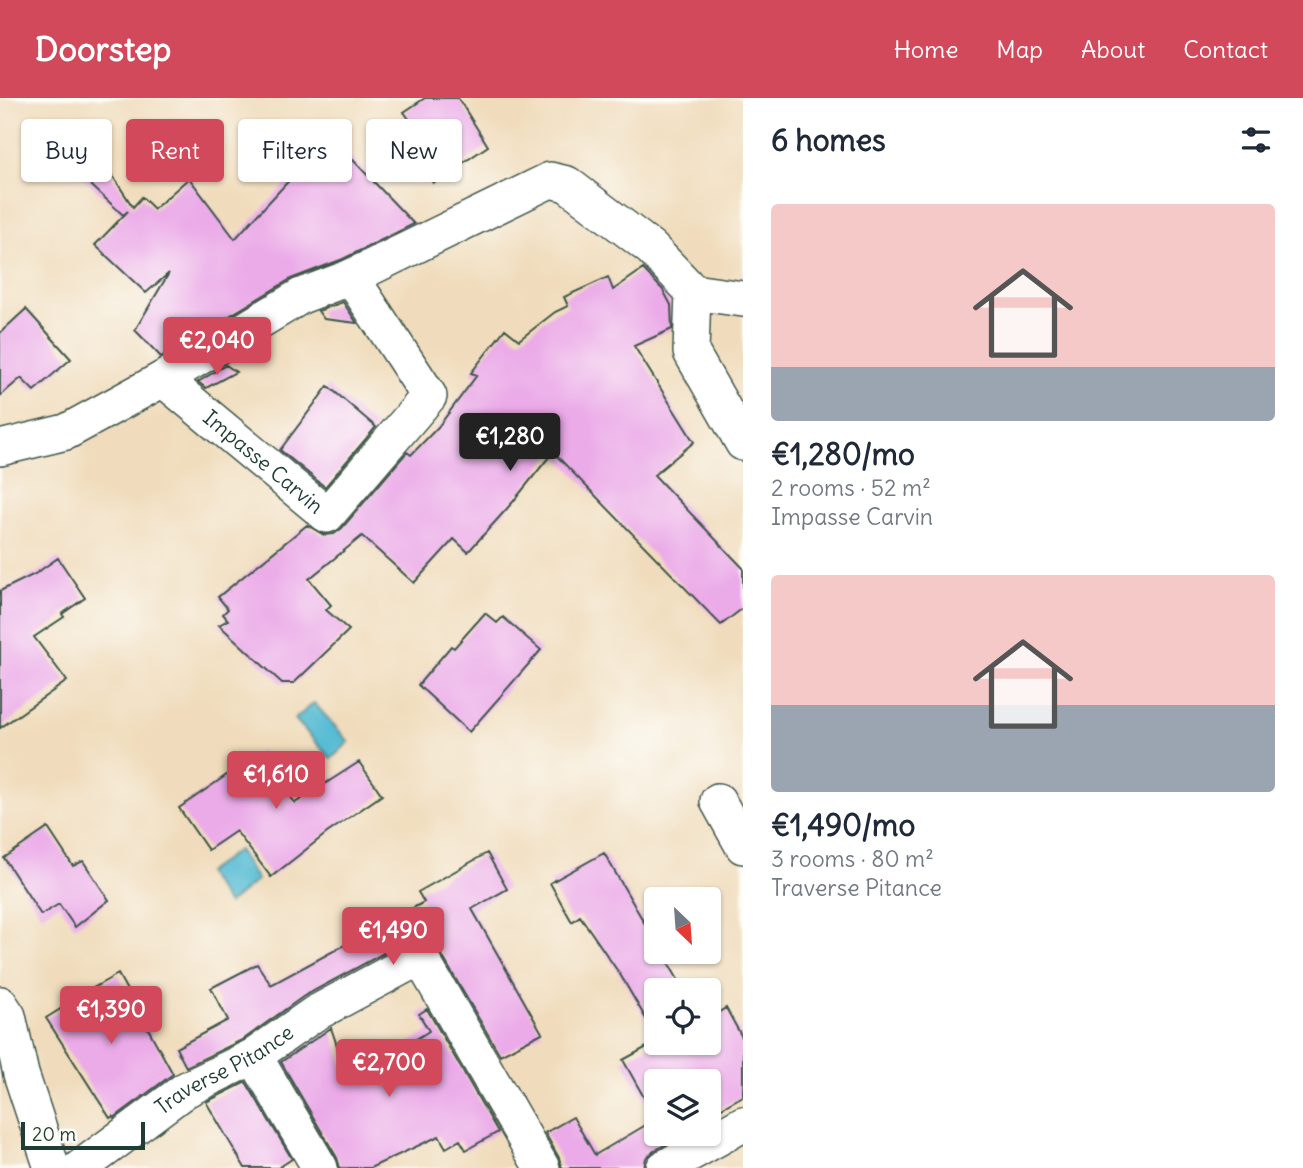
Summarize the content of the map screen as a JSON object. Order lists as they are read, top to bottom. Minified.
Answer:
{"streets":{"street":["Impasse Carvin","Traverse Pitance"]},"scale_bar":"20 m","north":"bottom right","page":{"header":"Doorstep","nav":["Home","Map","About","Contact"],"heading":"6 homes","chip":["Buy","Rent","Filters","New"],"list":[{"name":"€1,280/mo","note":"2 rooms · 52 m² · Impasse Carvin"},{"name":"€1,490/mo","note":"3 rooms · 80 m² · Traverse Pitance"}],"price":["€2,040","€1,280","€1,610","€1,490","€1,390","€2,700"],"scale":"20 m"}}
